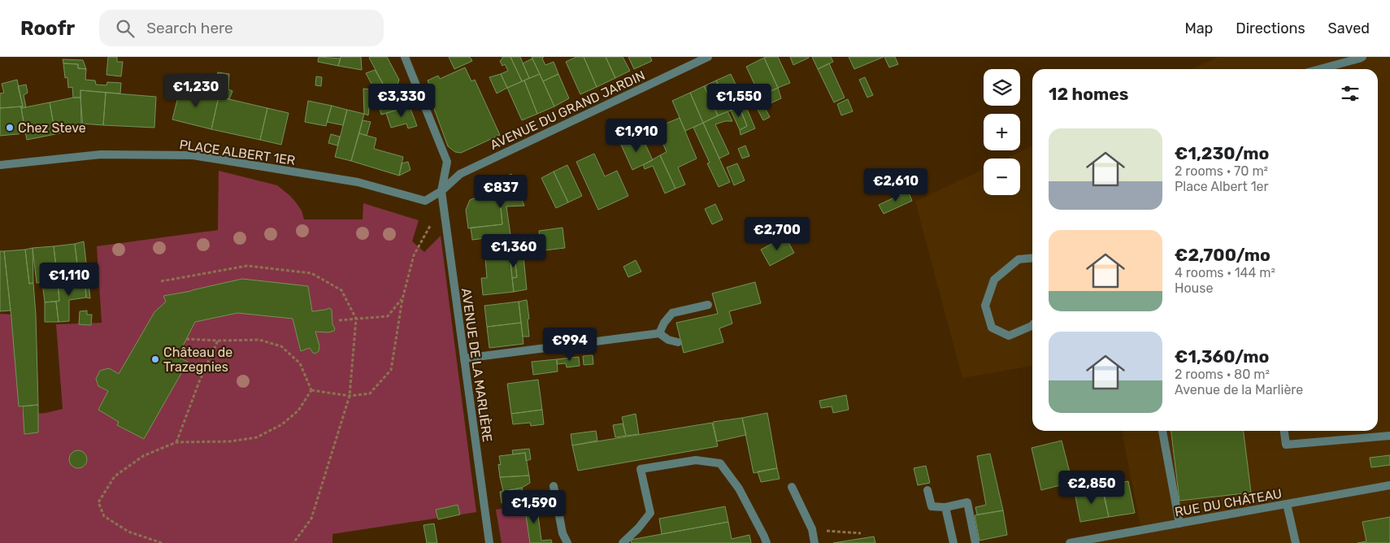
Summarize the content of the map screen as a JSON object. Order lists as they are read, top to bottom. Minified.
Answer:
{"streets":{"street":["AVENUE DU GRAND JARDIN","PLACE ALBERT 1ER","AVENUE DE LA MARLIÈRE","RUE DU CHÂTEAU"]},"crossings":[["AVENUE DU GRAND JARDIN","PLACE ALBERT 1ER"],["AVENUE DU GRAND JARDIN","AVENUE DE LA MARLIÈRE"],["PLACE ALBERT 1ER","AVENUE DE LA MARLIÈRE"]],"places":["Chez Steve","Château de Trazegnies"],"page":{"header":"Roofr","search":"Search here","nav":["Map","Directions","Saved"],"map_buttons":["+","−"],"heading":"12 homes","price":["€1,230","€3,330","€1,550","€1,910","€2,610","€837","€2,700","€1,360","€1,110","€994","€2,850","€1,590"],"list":[{"name":"€1,230/mo","note":"2 rooms · 70 m² · Place Albert 1er"},{"name":"€2,700/mo","note":"4 rooms · 144 m² · House"},{"name":"€1,360/mo","note":"2 rooms · 80 m² · Avenue de la Marlière"}]}}
